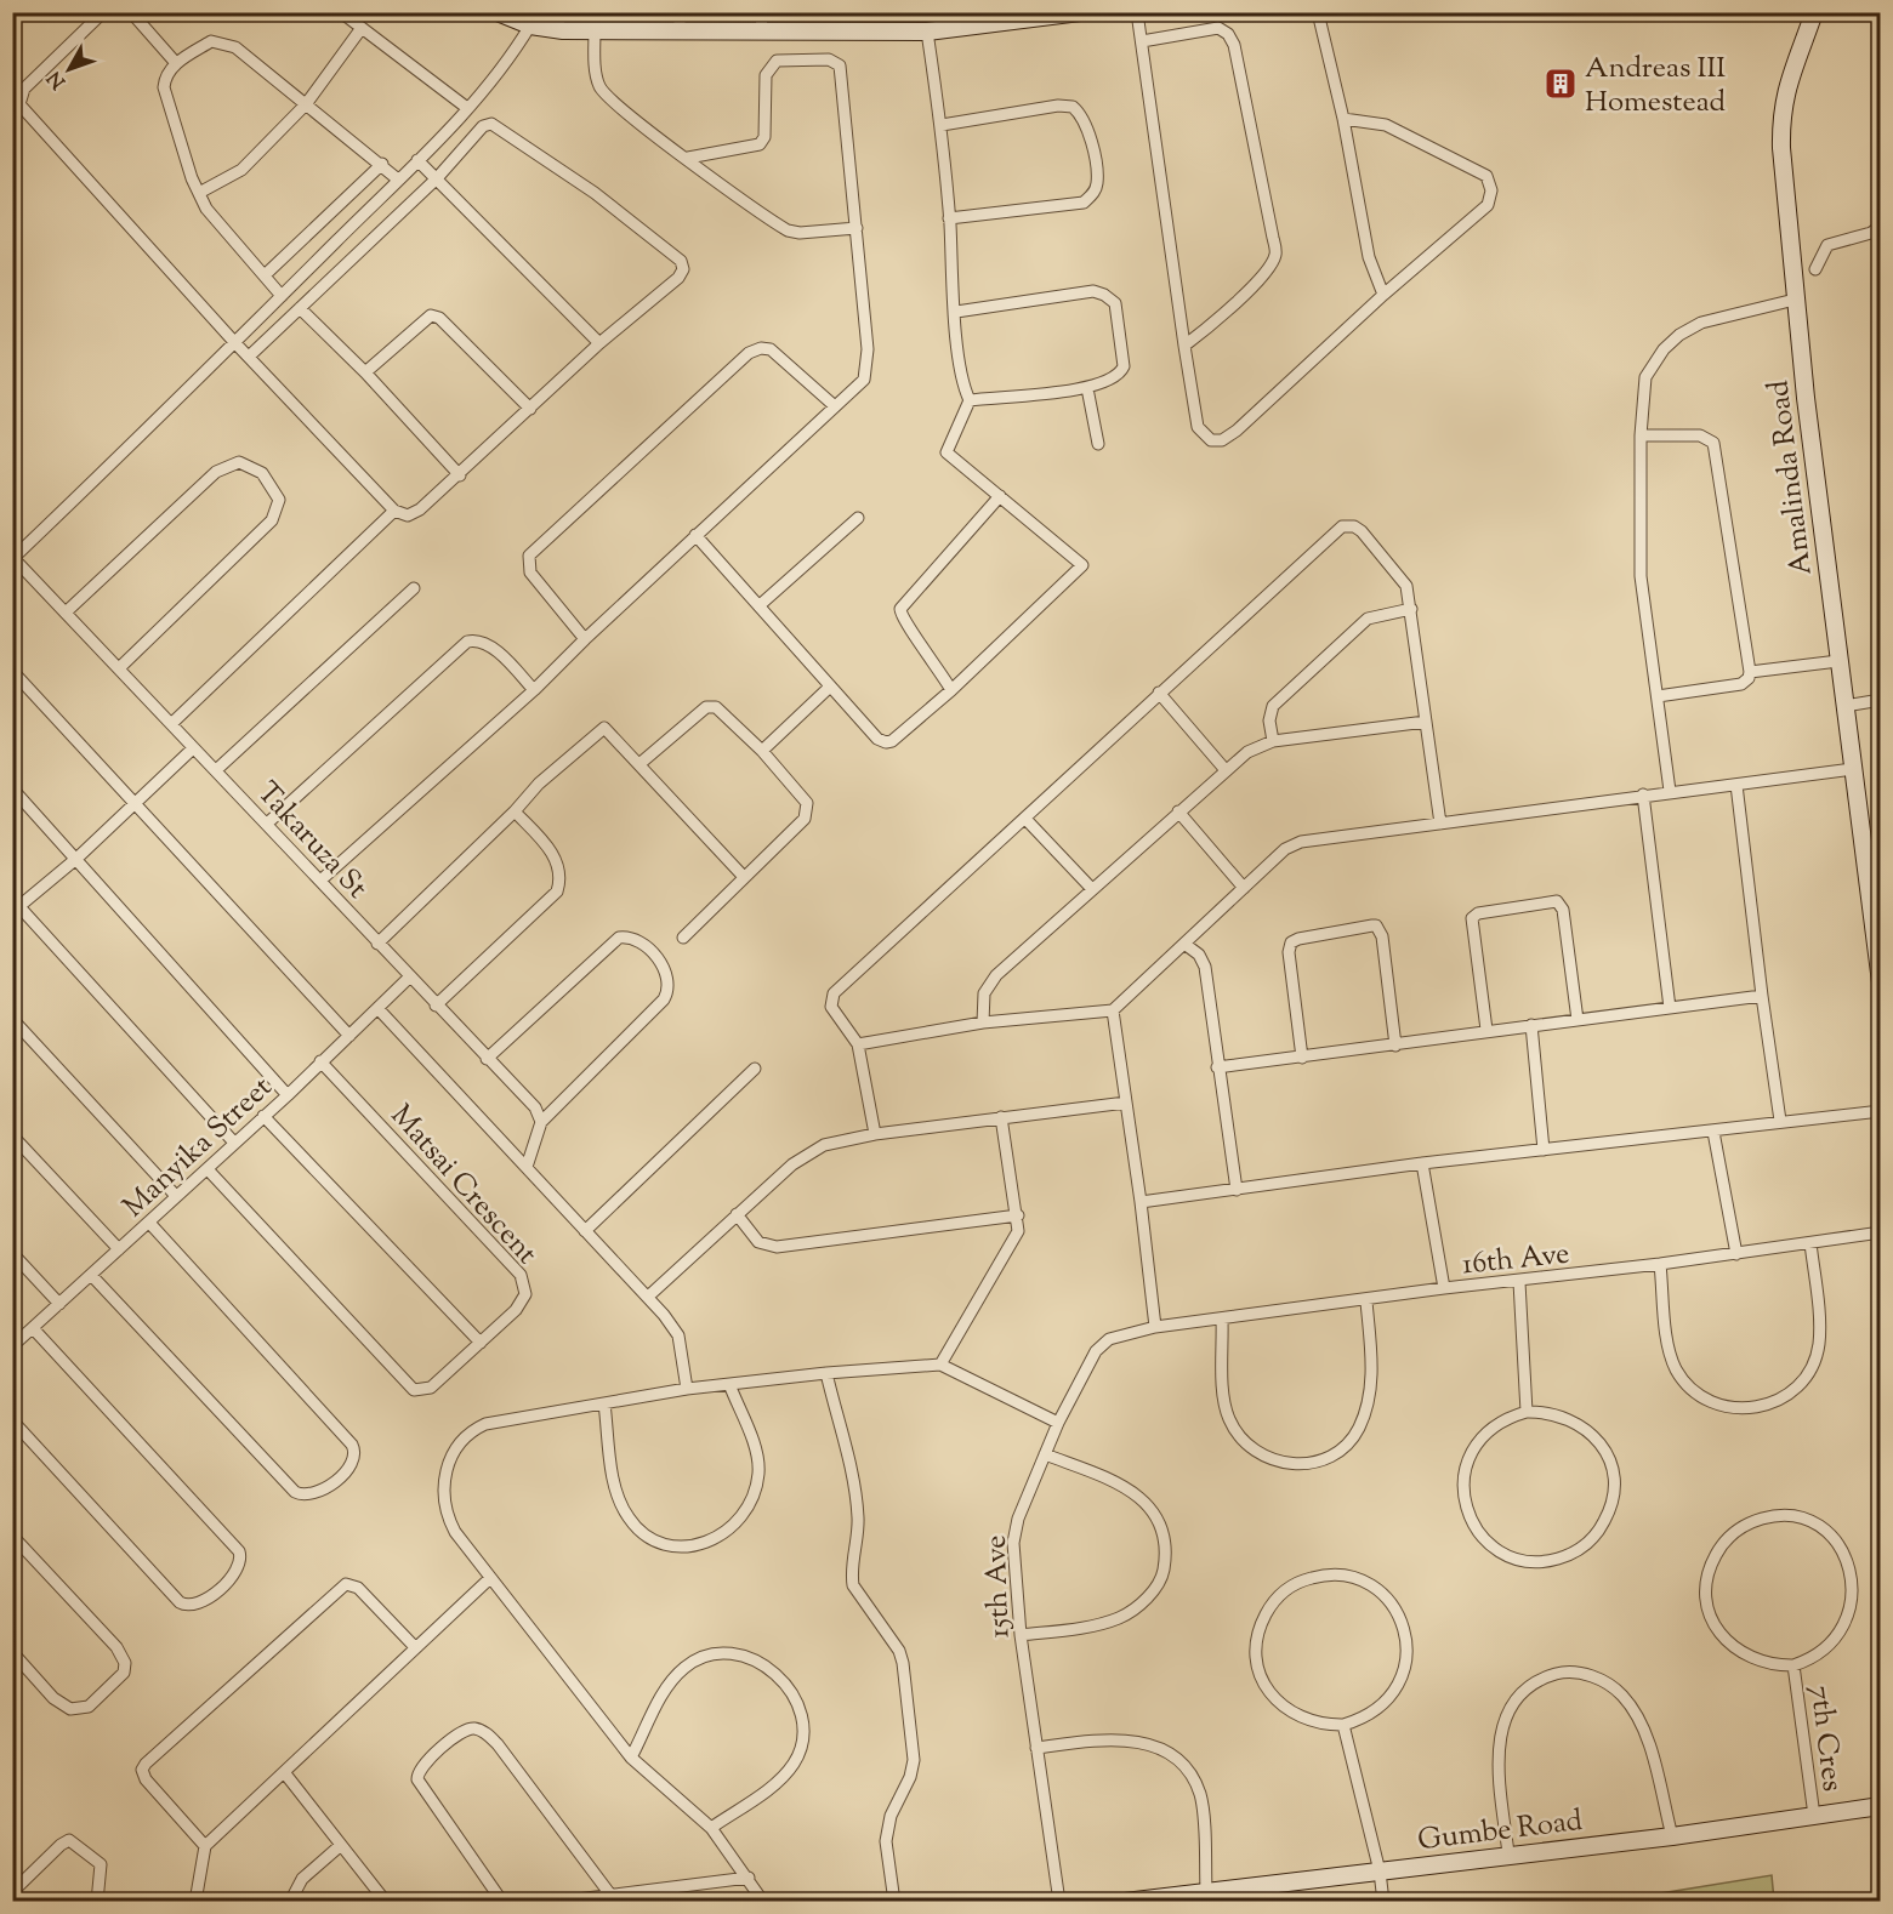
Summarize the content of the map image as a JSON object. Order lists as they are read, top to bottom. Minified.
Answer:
{"streets":{"street":["Amalinda Road","Takaruza St","Manyika Street","Matsai Crescent","16th Ave","15th Ave","7th Cres","Gumbe Road"]},"crossings":[["Takaruza St","Manyika Street"],["Manyika Street","Matsai Crescent"],["16th Ave","15th Ave"],["7th Cres","Gumbe Road"]],"places":{"building":["Andreas III Homestead"]},"north":"bottom left"}
